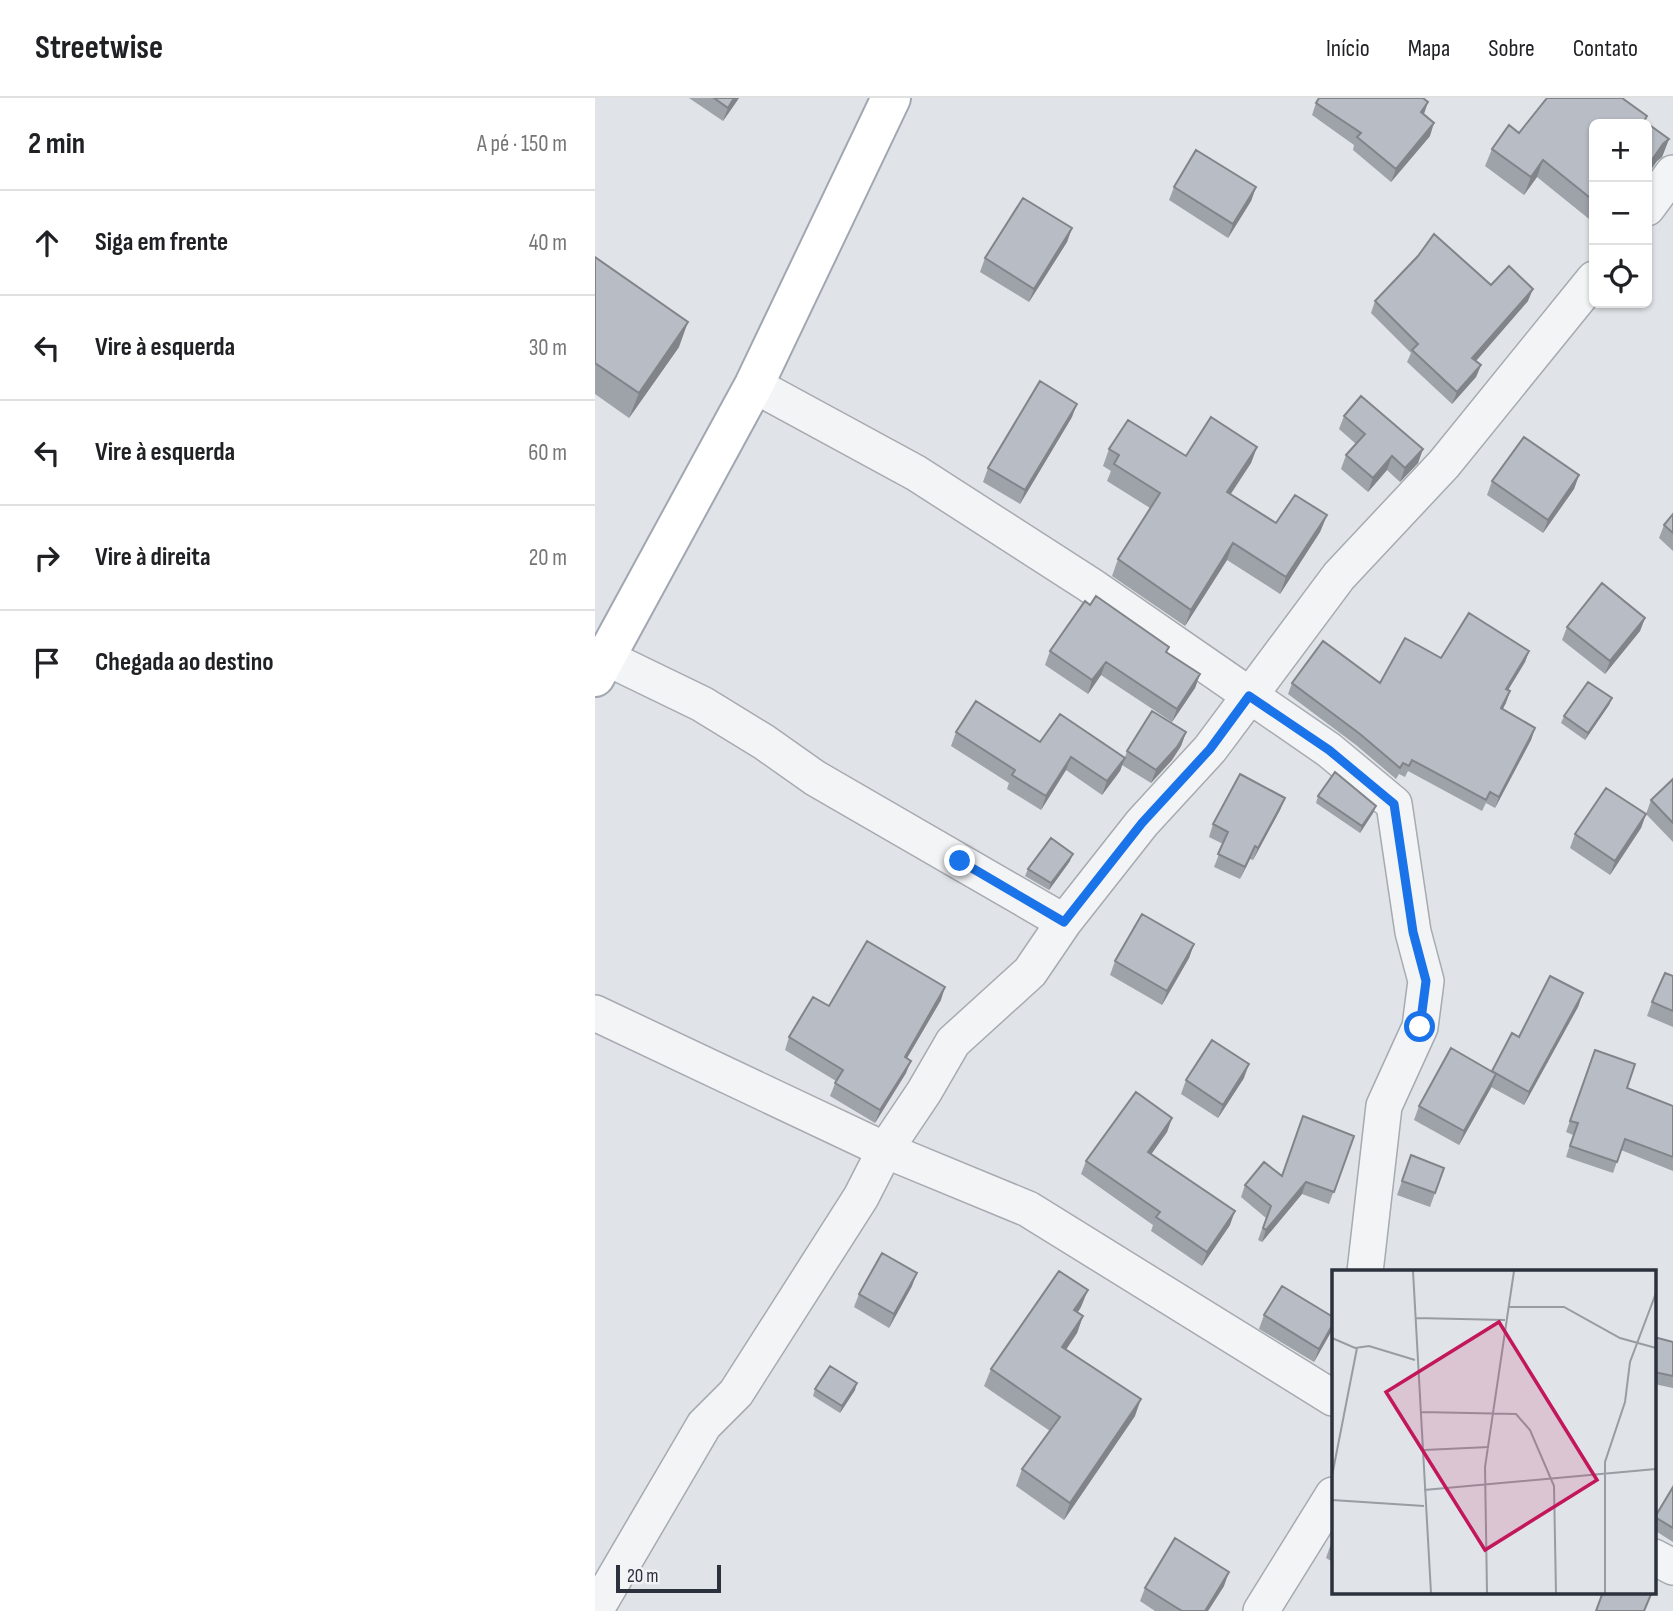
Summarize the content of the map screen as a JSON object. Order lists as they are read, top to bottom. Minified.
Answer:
{"scale_bar":"20 m","page":{"header":"Streetwise","nav":["Início","Mapa","Sobre","Contato"],"heading":["2 min","A pé · 150 m"],"map_buttons":["+","−"],"list":[["Siga em frente","40 m"],["Vire à esquerda","30 m"],["Vire à esquerda","60 m"],["Vire à direita","20 m"],"Chegada ao destino"],"scale":"20 m"}}
